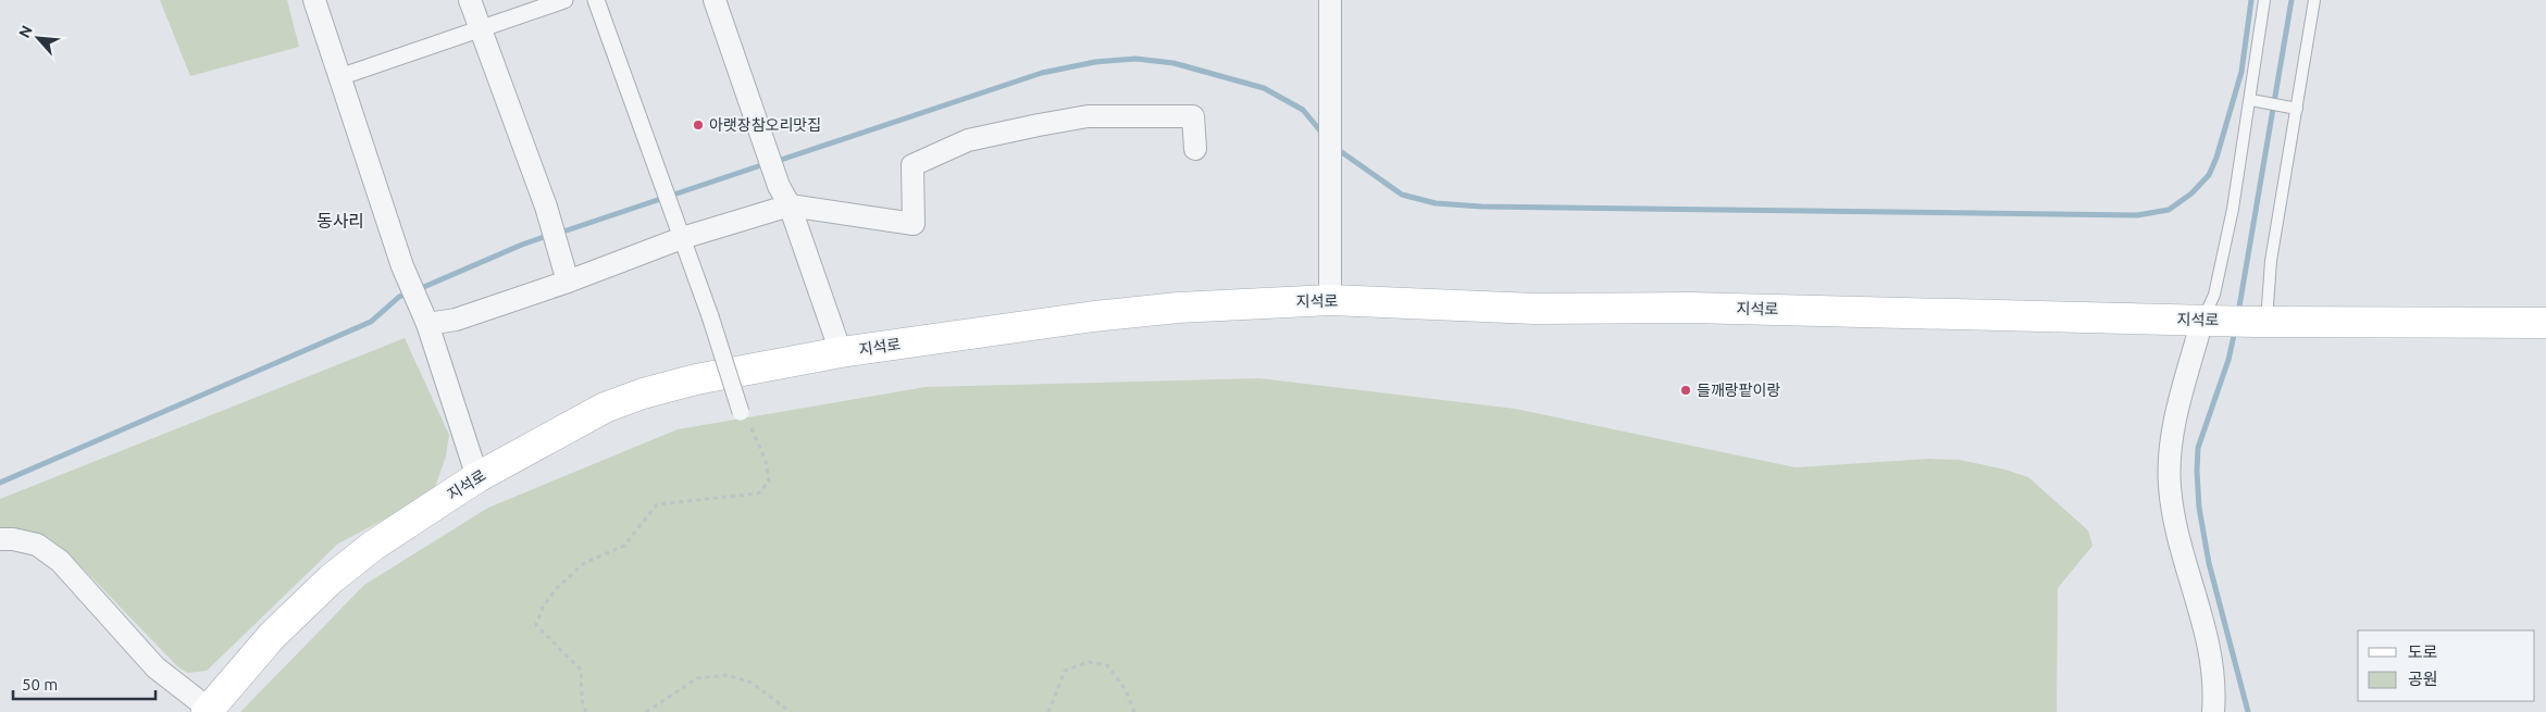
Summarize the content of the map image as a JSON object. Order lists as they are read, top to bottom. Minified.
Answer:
{"streets":{"main road":["지석로"]},"districts":["동사리"],"places":["아랫장참오리맛집","들깨랑팥이랑"],"legend":["도로","공원"],"scale_bar":"50 m","north":"top left"}
